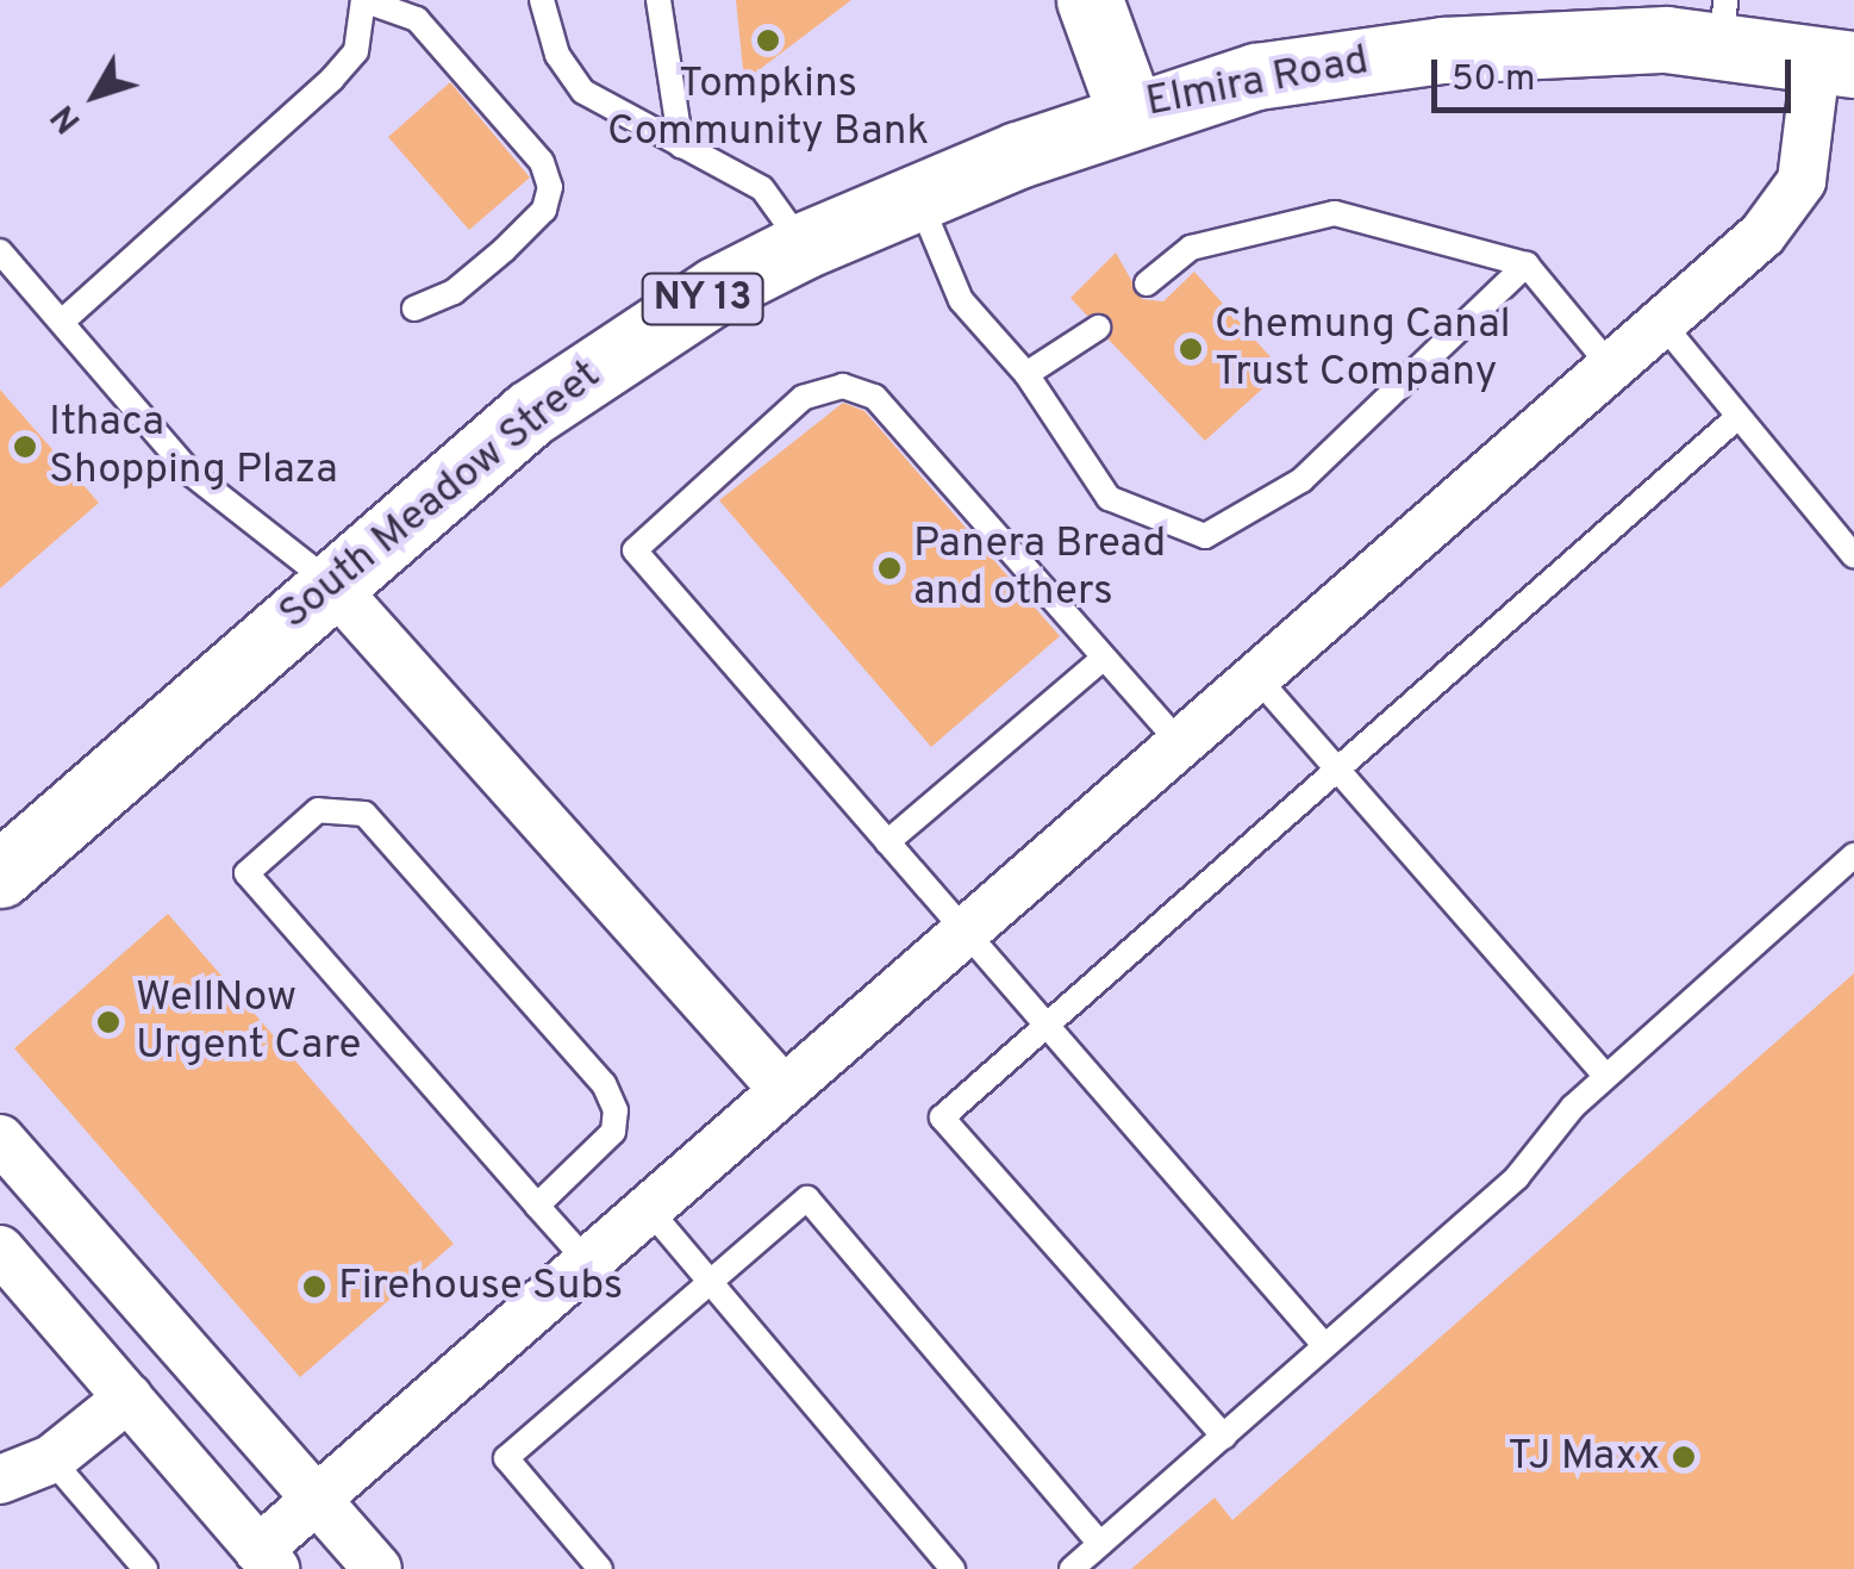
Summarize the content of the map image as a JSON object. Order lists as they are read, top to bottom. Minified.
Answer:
{"streets":{"main road":["Elmira Road","NY 13","South Meadow Street"]},"crossings":[["Elmira Road","South Meadow Street"]],"places":["Tompkins Community Bank","Chemung Canal Trust Company","Ithaca Shopping Plaza","Panera Bread and others","WellNow Urgent Care","Firehouse Subs","TJ Maxx"],"scale_bar":"50 m","north":"bottom left"}
